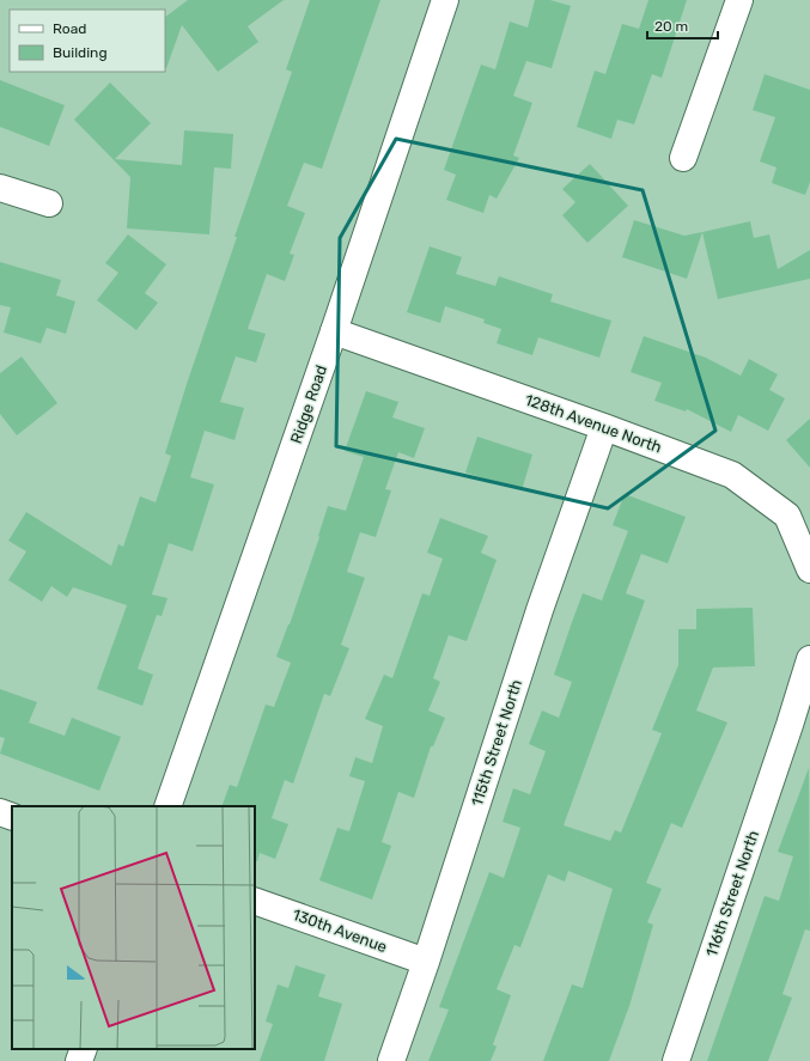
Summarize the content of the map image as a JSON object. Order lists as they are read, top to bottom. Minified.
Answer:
{"streets":{"street":["Ridge Road","128th Avenue North","115th Street North","116th Street North","130th Avenue"]},"crossings":[["Ridge Road","128th Avenue North"],["128th Avenue North","115th Street North"],["115th Street North","130th Avenue"]],"legend":["Road","Building"],"scale_bar":"20 m"}
